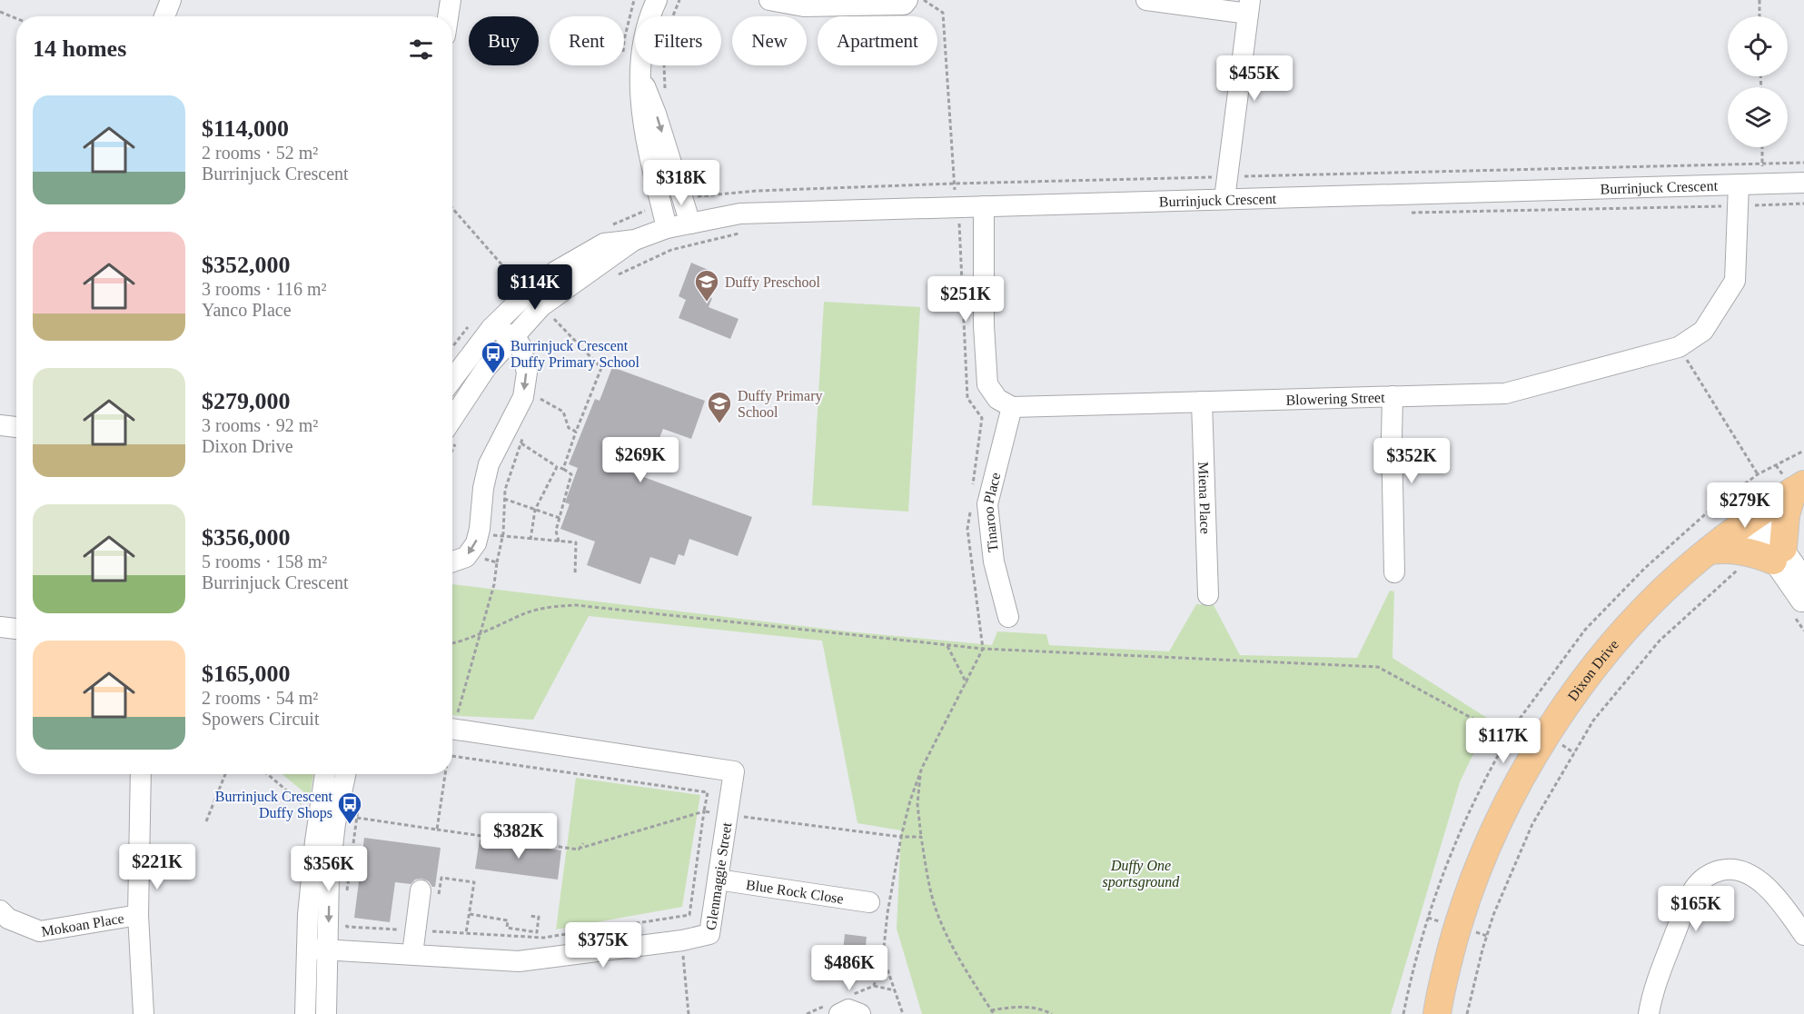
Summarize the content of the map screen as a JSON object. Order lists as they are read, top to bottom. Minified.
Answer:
{"streets":{"main road":["Dixon Drive"],"street":["Burrinjuck Crescent","Blowering Street","Miena Place","Tinaroo Place","Glenmaggie Street","Blue Rock Close","Mokoan Place"]},"crossings":[["Burrinjuck Crescent","Blowering Street"],["Blowering Street","Miena Place"],["Blowering Street","Tinaroo Place"],["Glenmaggie Street","Blue Rock Close"]],"parks":["Duffy One sportsground"],"places":{"school or university":["Duffy Preschool","Duffy Primary School"],"bus stop":["Burrinjuck Crescent Duffy Primary School","Burrinjuck Crescent Duffy Shops"]},"page":{"chip":["Buy","Rent","Filters","New","Apartment"],"heading":"14 homes","price":["$455K","$318K","$114K","$251K","$269K","$352K","$279K","$117K","$382K","$221K","$356K","$165K","$375K","$486K"],"list":[{"name":"$114,000","note":"2 rooms · 52 m² · Burrinjuck Crescent"},{"name":"$352,000","note":"3 rooms · 116 m² · Yanco Place"},{"name":"$279,000","note":"3 rooms · 92 m² · Dixon Drive"},{"name":"$356,000","note":"5 rooms · 158 m² · Burrinjuck Crescent"},{"name":"$165,000","note":"2 rooms · 54 m² · Spowers Circuit"}]}}
